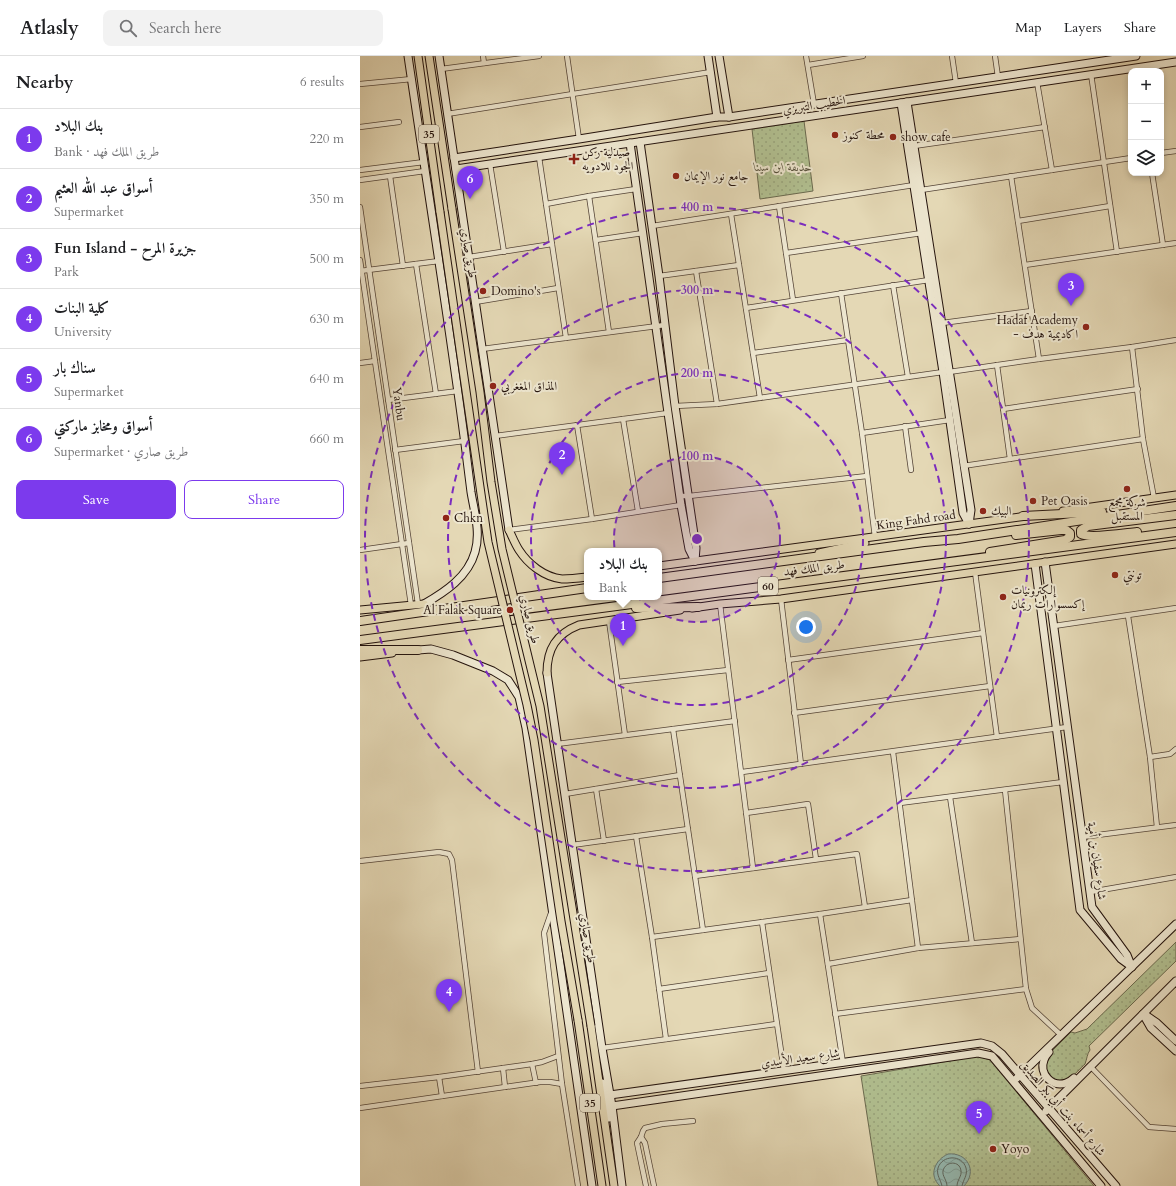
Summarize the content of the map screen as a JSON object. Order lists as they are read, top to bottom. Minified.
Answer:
{"streets":{"highway":["طريق الملك فهد","60"],"main road":["35","طريق صاري","King Fahd road"],"street":["الخطيب التبريزي","Yanbu","شارع سفيان بن أمية","شارع سعيد الأسدي","شارع أسماء بنت أبي بكر الصديق"]},"crossings":[["King Fahd road","طريق الملك فهد"],["شارع سعيد الأسدي","شارع أسماء بنت أبي بكر الصديق"]],"parks":["حديقة ابن سينا"],"places":{"other":["محطة كنوز","show cafe","جامع نور الإيمان","Domino's","Hadaf Academy - اكاديمية هدف","المذاق المغغربي","شركة مجمع المستقبل","Pet Oasis","البيك","Chkn","تونتي","إلكترونيات إكسسوارات ريمان","Al Falak Square","Yoyo"],"health":["صيدلية ركن الجود للادويه"]},"page":{"header":"Atlasly","search":"Search here","nav":["Map","Layers","Share"],"heading":["Nearby","6 results"],"map_buttons":["+","−"],"list":[{"mark":"1","name":"بنك البلاد","note":"Bank · طريق الملك فهد","value":"220 m"},{"mark":"2","name":"أسواق عبد الله العثيم","note":"Supermarket","value":"350 m"},{"mark":"3","name":"Fun Island - جزيرة المرح","note":"Park","value":"500 m"},{"mark":"4","name":"كلية البنات","note":"University","value":"630 m"},{"mark":"5","name":"سناك بار","note":"Supermarket","value":"640 m"},{"mark":"6","name":"أسواق ومخابز ماركتي","note":"Supermarket · طريق صاري","value":"660 m"}],"pins":["6","3","2","1","4","5"],"buttons":["Save","Share"],"popup":["بنك البلاد","Bank"]},"rings":["400 m","300 m","200 m","100 m"]}
